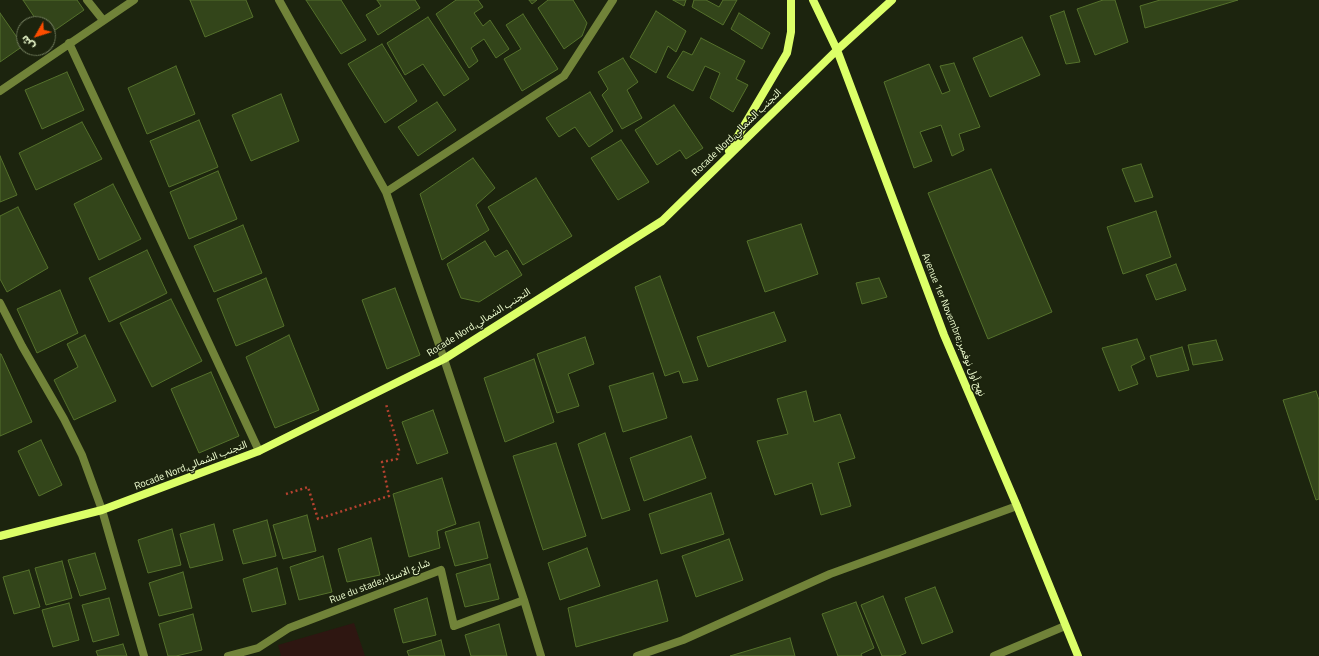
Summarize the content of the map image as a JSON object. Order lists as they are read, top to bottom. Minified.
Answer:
{"streets":{"main road":["Rocade Nord,التجنب الشمالي","Avenue 1er Novembre;نهج أول نوفمبر"],"street":["Rue du stade;شارع الاستاد"]},"crossings":[["Rocade Nord,التجنب الشمالي","Avenue 1er Novembre;نهج أول نوفمبر"]],"north":"bottom left"}
